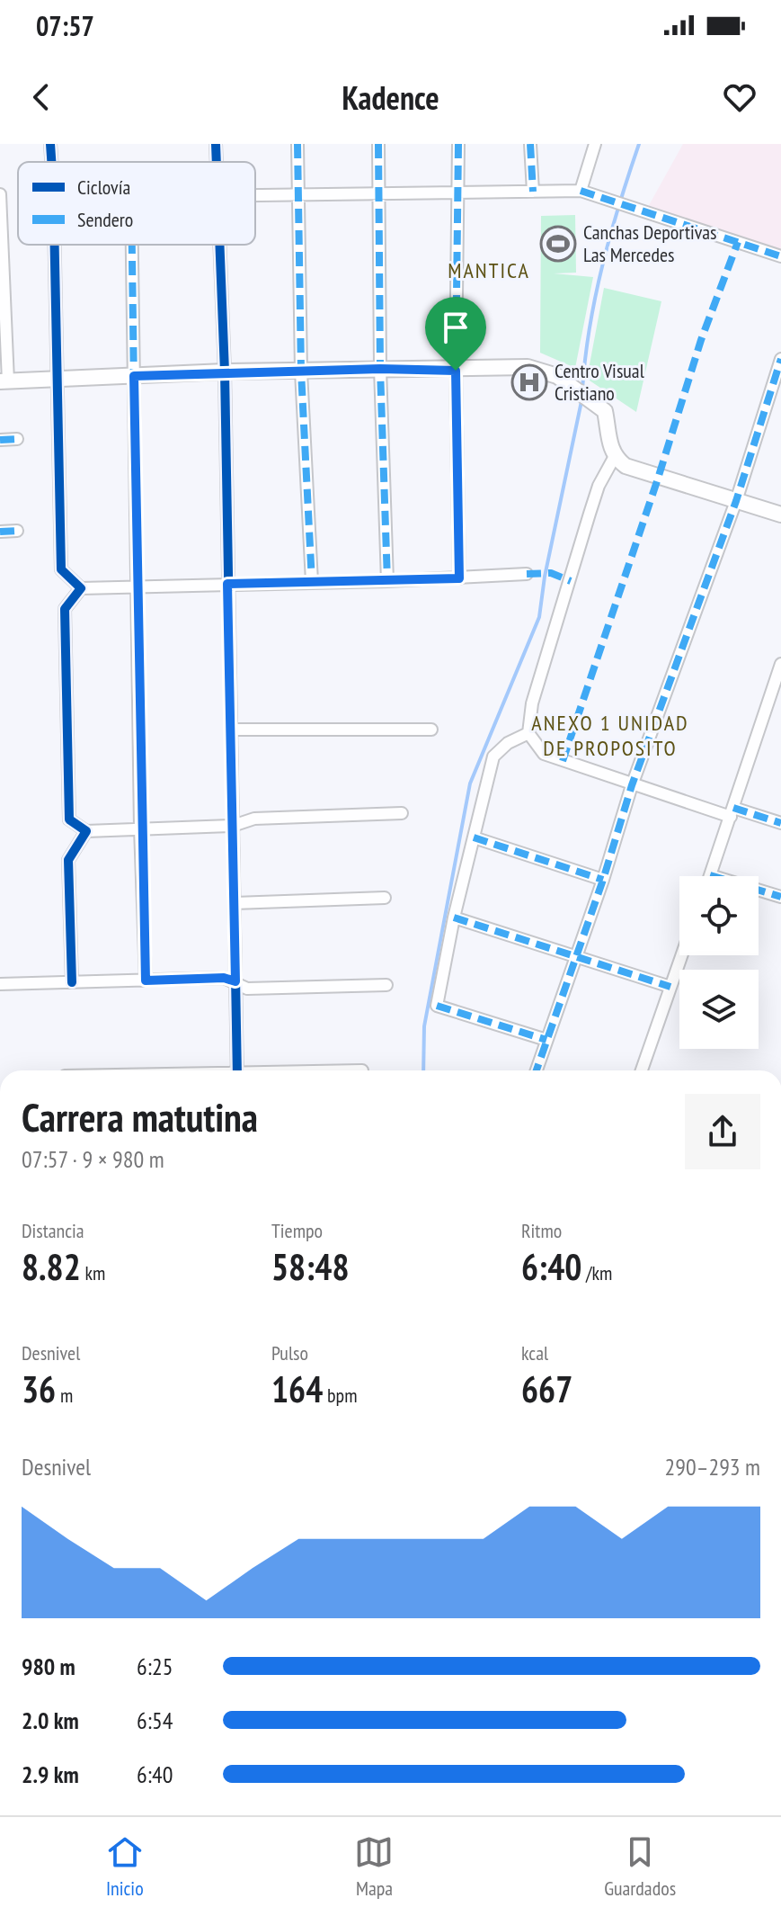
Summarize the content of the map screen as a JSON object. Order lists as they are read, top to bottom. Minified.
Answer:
{"districts":["MANTICA","ANEXO 1 UNIDAD DE PROPOSITO"],"places":{"sports":["Canchas Deportivas Las Mercedes"],"hospital":["Centro Visual Cristiano"]},"legend":["Ciclovía","Sendero"],"page":{"status":"07:57","header":"Kadence","heading":["Carrera matutina","07:57 · 9 × 980 m"],"stats":[["Distancia","8.82 km"],["Tiempo","58:48"],["Ritmo","6:40 /km"],["Desnivel","36 m"],["Pulso","164 bpm"],["kcal","667"]],"chart":["Desnivel","290–293 m"],"list":[{"name":"980 m","note":"6:25"},{"name":"2.0 km","note":"6:54"},{"name":"2.9 km","note":"6:40"}],"tabs":["Inicio","Mapa","Guardados"]}}
